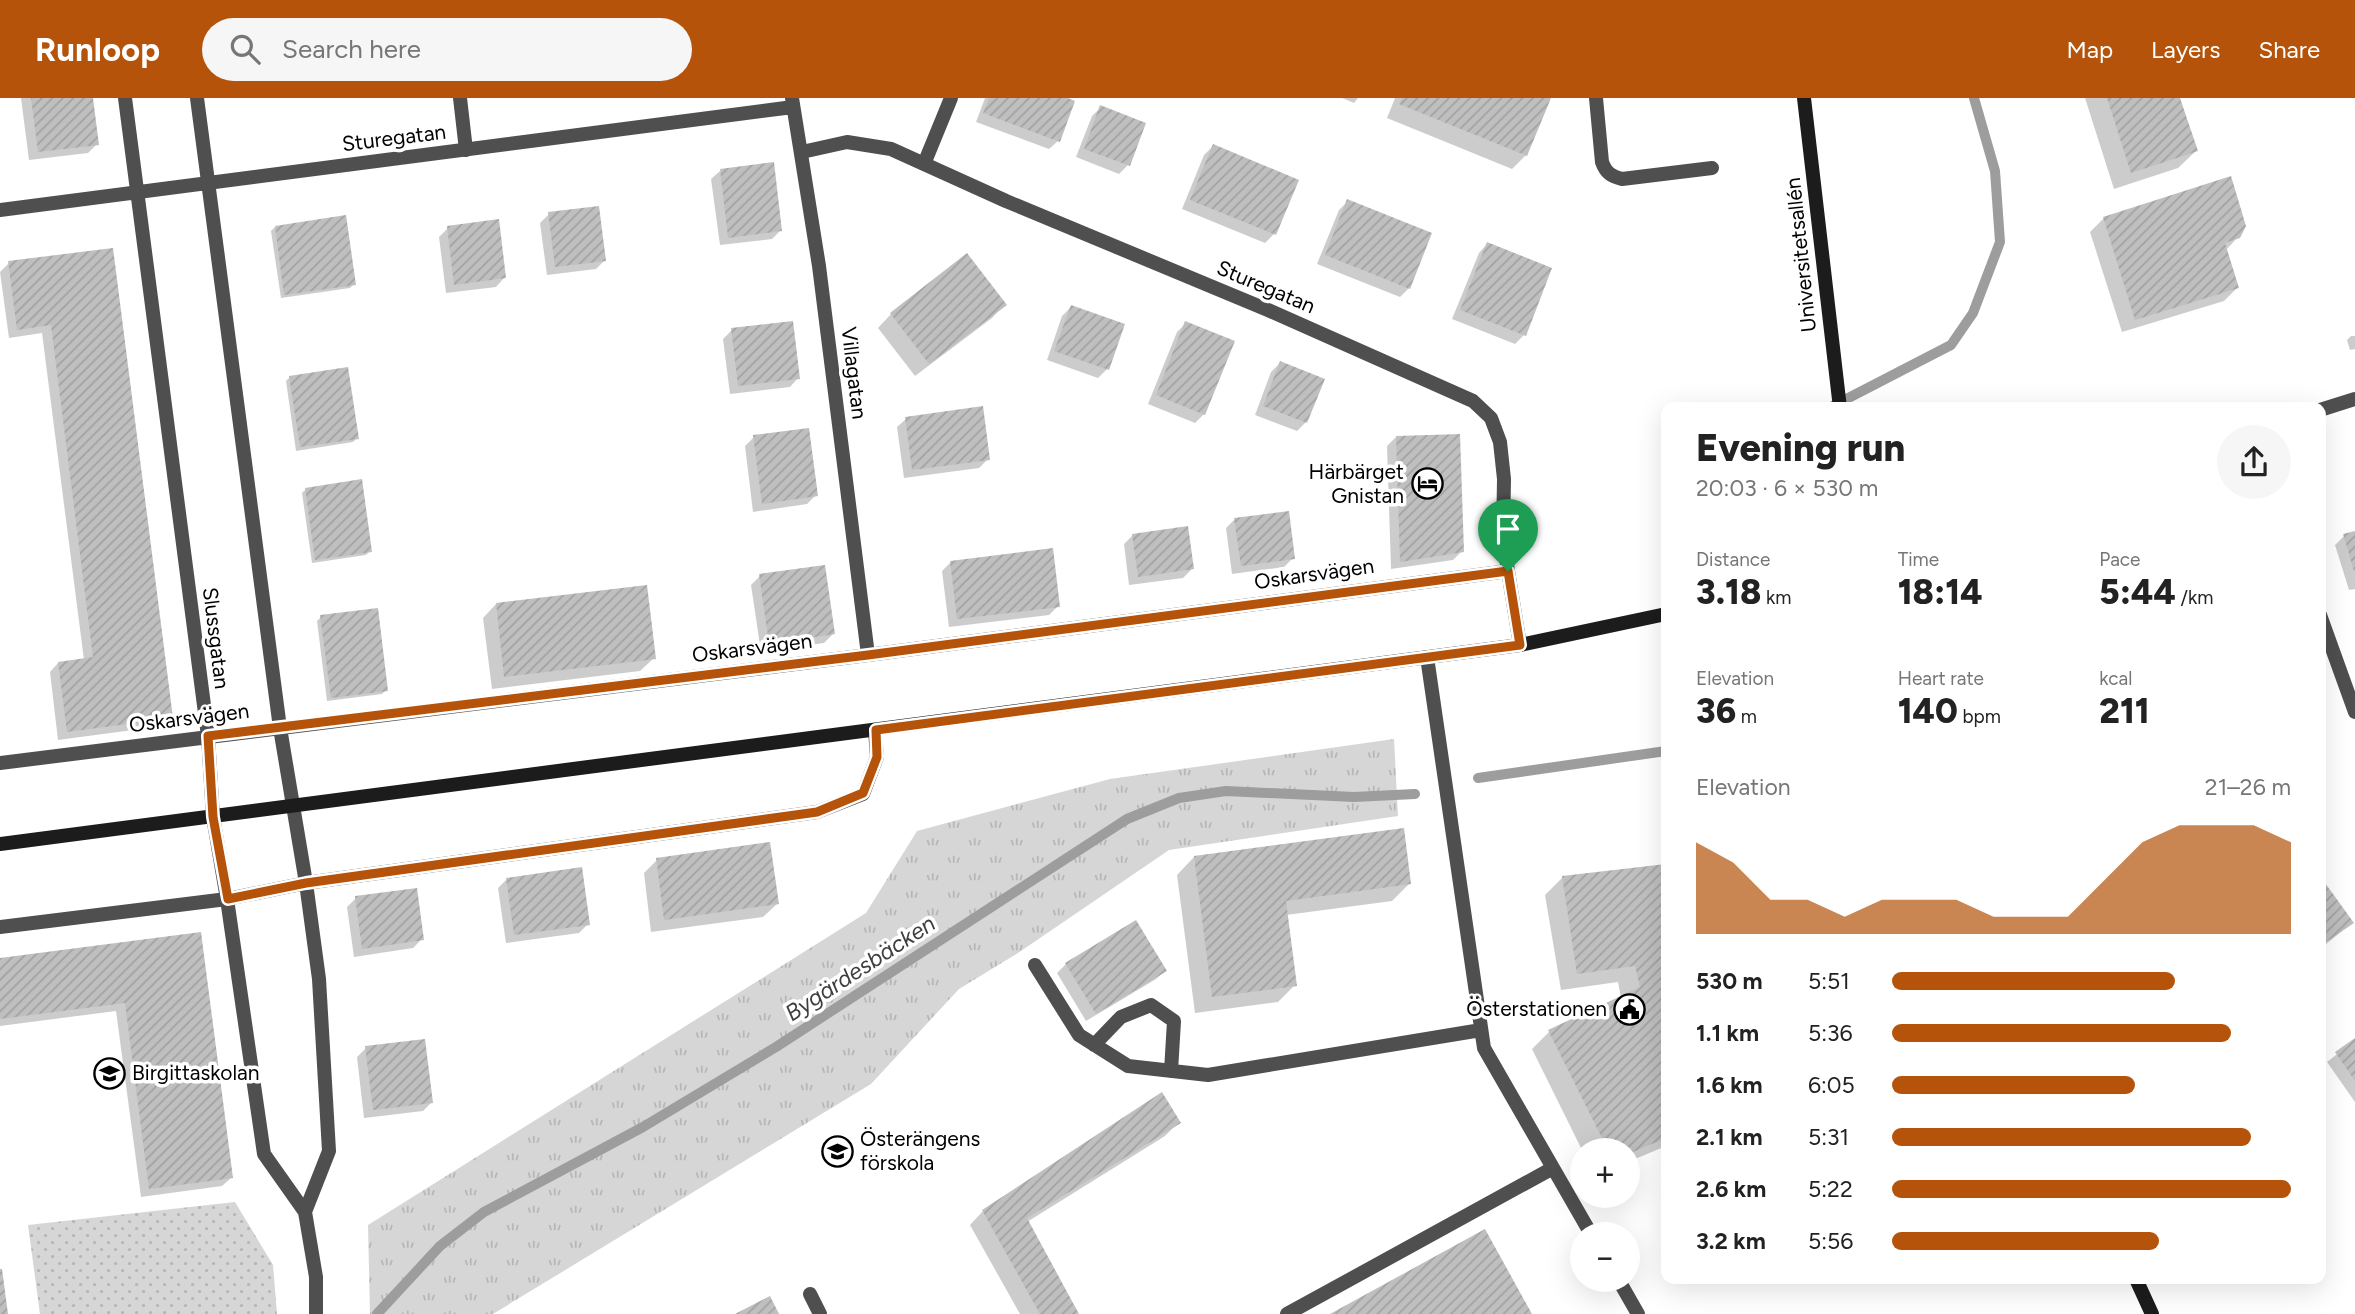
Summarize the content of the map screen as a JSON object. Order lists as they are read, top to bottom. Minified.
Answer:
{"streets":{"street":["Sturegatan","Universitetsallén","Villagatan","Oskarsvägen","Slussgatan"]},"crossings":[["Sturegatan","Villagatan"],["Sturegatan","Oskarsvägen"],["Sturegatan","Slussgatan"],["Villagatan","Oskarsvägen"],["Oskarsvägen","Slussgatan"]],"water":["Bygärdesbäcken"],"places":{"hotel":["Härbärget Gnistan"],"public building":["Österstationen"],"school or university":["Birgittaskolan","Österängens förskola"]},"page":{"header":"Runloop","search":"Search here","nav":["Map","Layers","Share"],"heading":["Evening run","20:03 · 6 × 530 m"],"stats":[["Distance","3.18 km"],["Time","18:14"],["Pace","5:44 /km"],["Elevation","36 m"],["Heart rate","140 bpm"],["kcal","211"]],"chart":["Elevation","21–26 m"],"list":[{"name":"530 m","note":"5:51"},{"name":"1.1 km","note":"5:36"},{"name":"1.6 km","note":"6:05"},{"name":"2.1 km","note":"5:31"},{"name":"2.6 km","note":"5:22"},{"name":"3.2 km","note":"5:56"}],"map_buttons":["+","−"]}}
